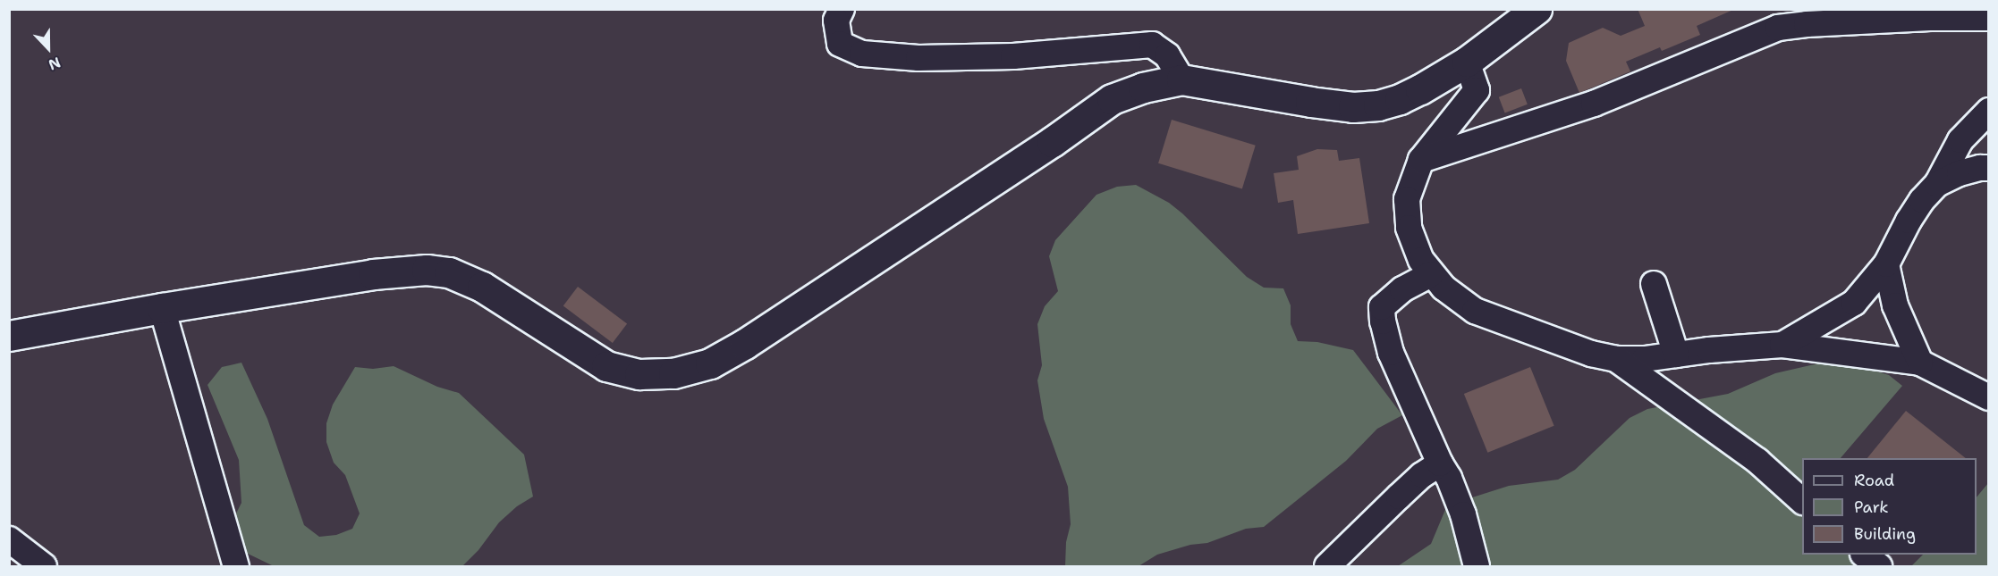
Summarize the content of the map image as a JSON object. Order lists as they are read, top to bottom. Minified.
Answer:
{"legend":["Road","Park","Building"],"north":"bottom"}
